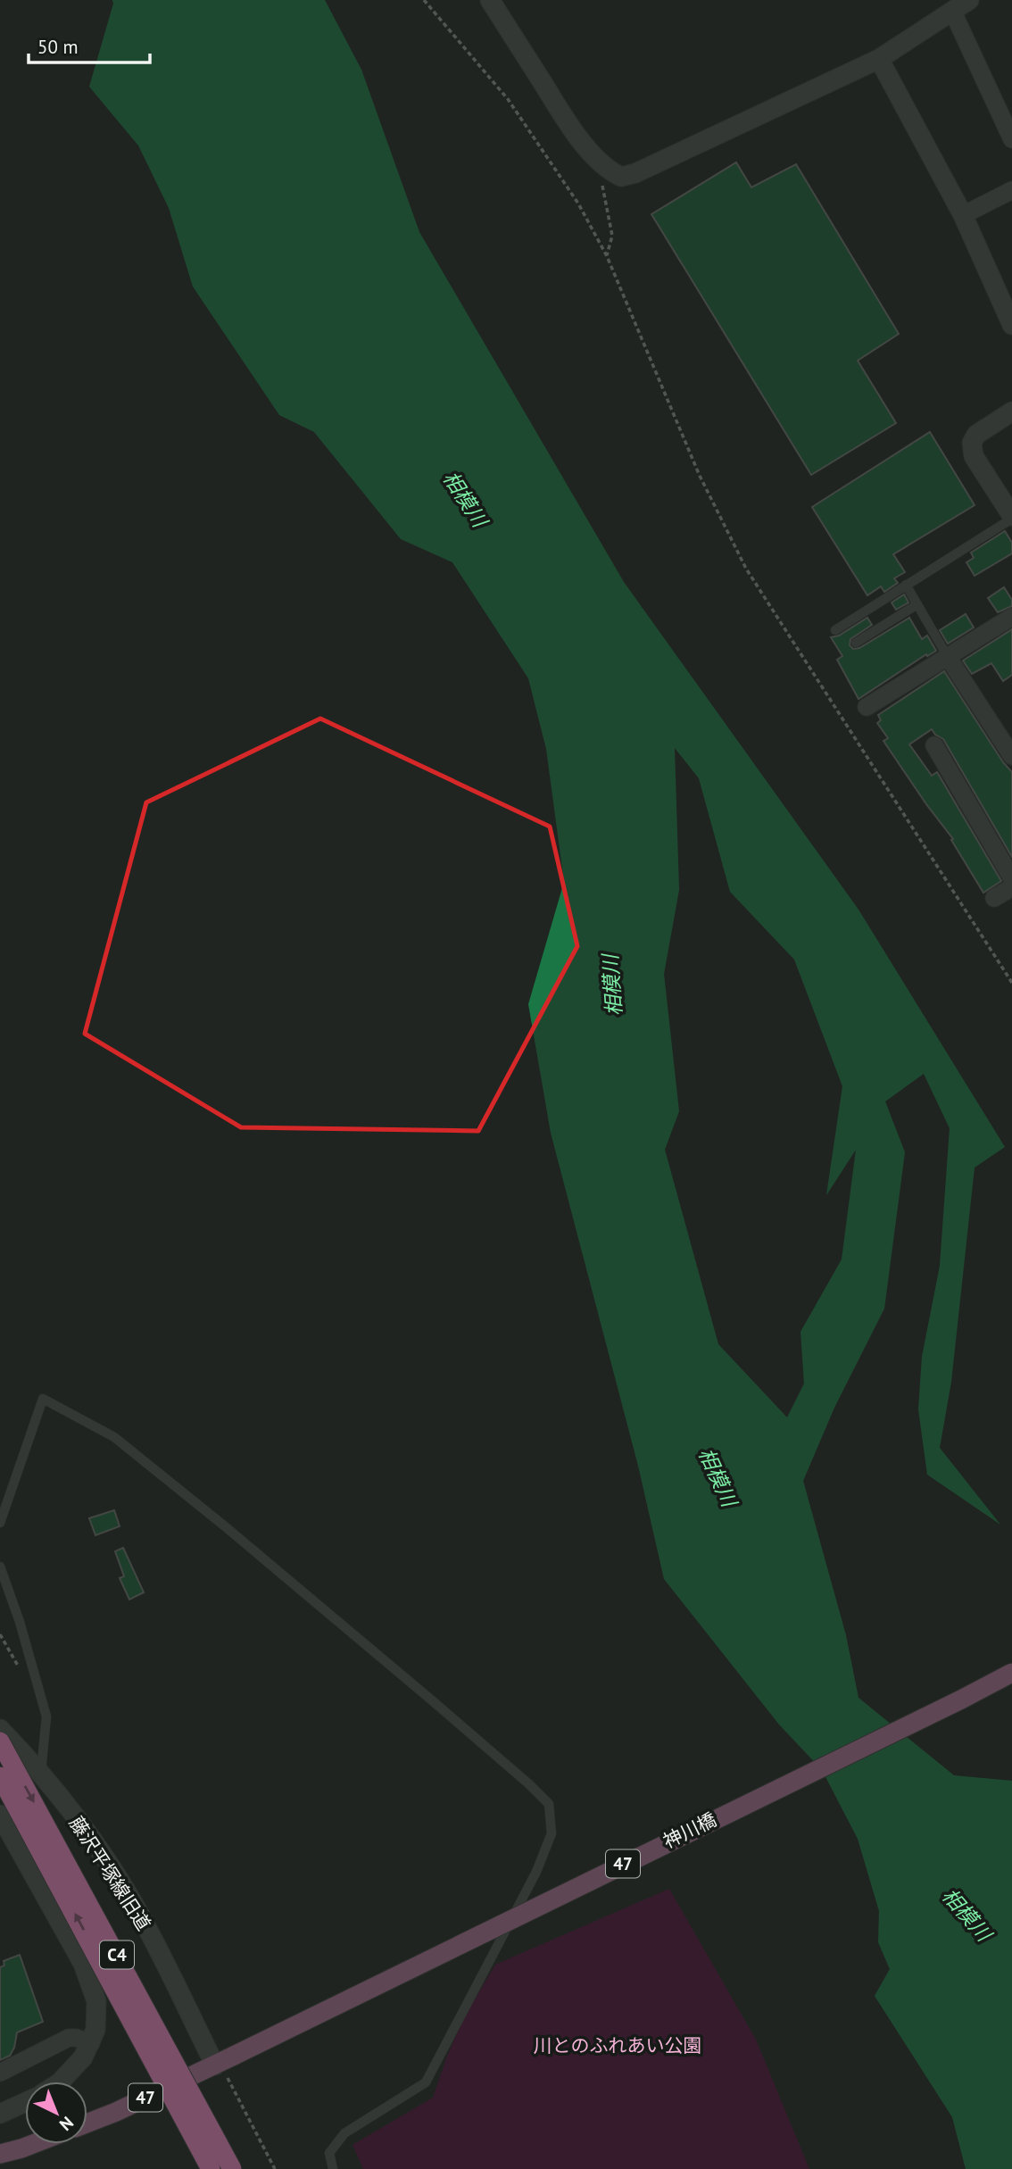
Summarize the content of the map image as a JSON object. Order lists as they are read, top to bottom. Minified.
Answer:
{"streets":{"highway":["C4"],"main road":["神川橋","47"],"street":["藤沢平塚線旧道"]},"crossings":[["神川橋","47"],["神川橋","藤沢平塚線旧道"],["47","藤沢平塚線旧道"]],"water":["相模川"],"parks":["川とのふれあい公園"],"scale_bar":"50 m","north":"bottom right"}
